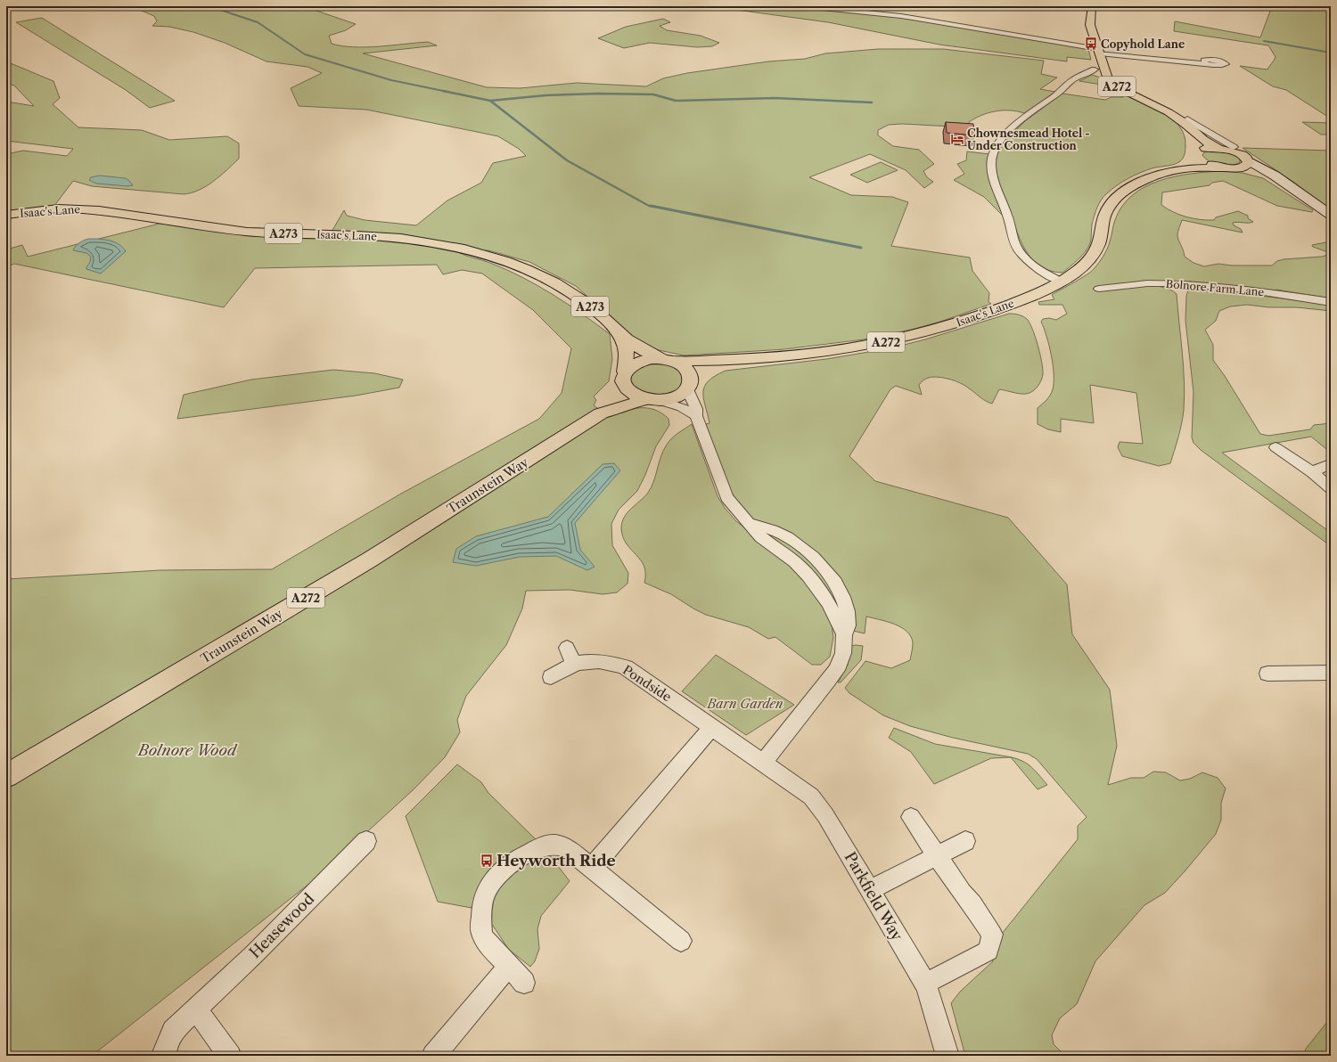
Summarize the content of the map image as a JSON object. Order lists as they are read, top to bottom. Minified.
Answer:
{"streets":{"main road":["A272","Isaac's Lane","A273","Traunstein Way"],"street":["Bolnore Farm Lane","Pondside","Parkfield Way","Heasewood"]},"crossings":[["Isaac's Lane","Traunstein Way"],["Pondside","Parkfield Way"]],"parks":["Barn Garden","Bolnore Wood"],"places":{"bus stop":["Copyhold Lane","Heyworth Ride"],"hotel":["Chownesmead Hotel - Under Construction"]}}
